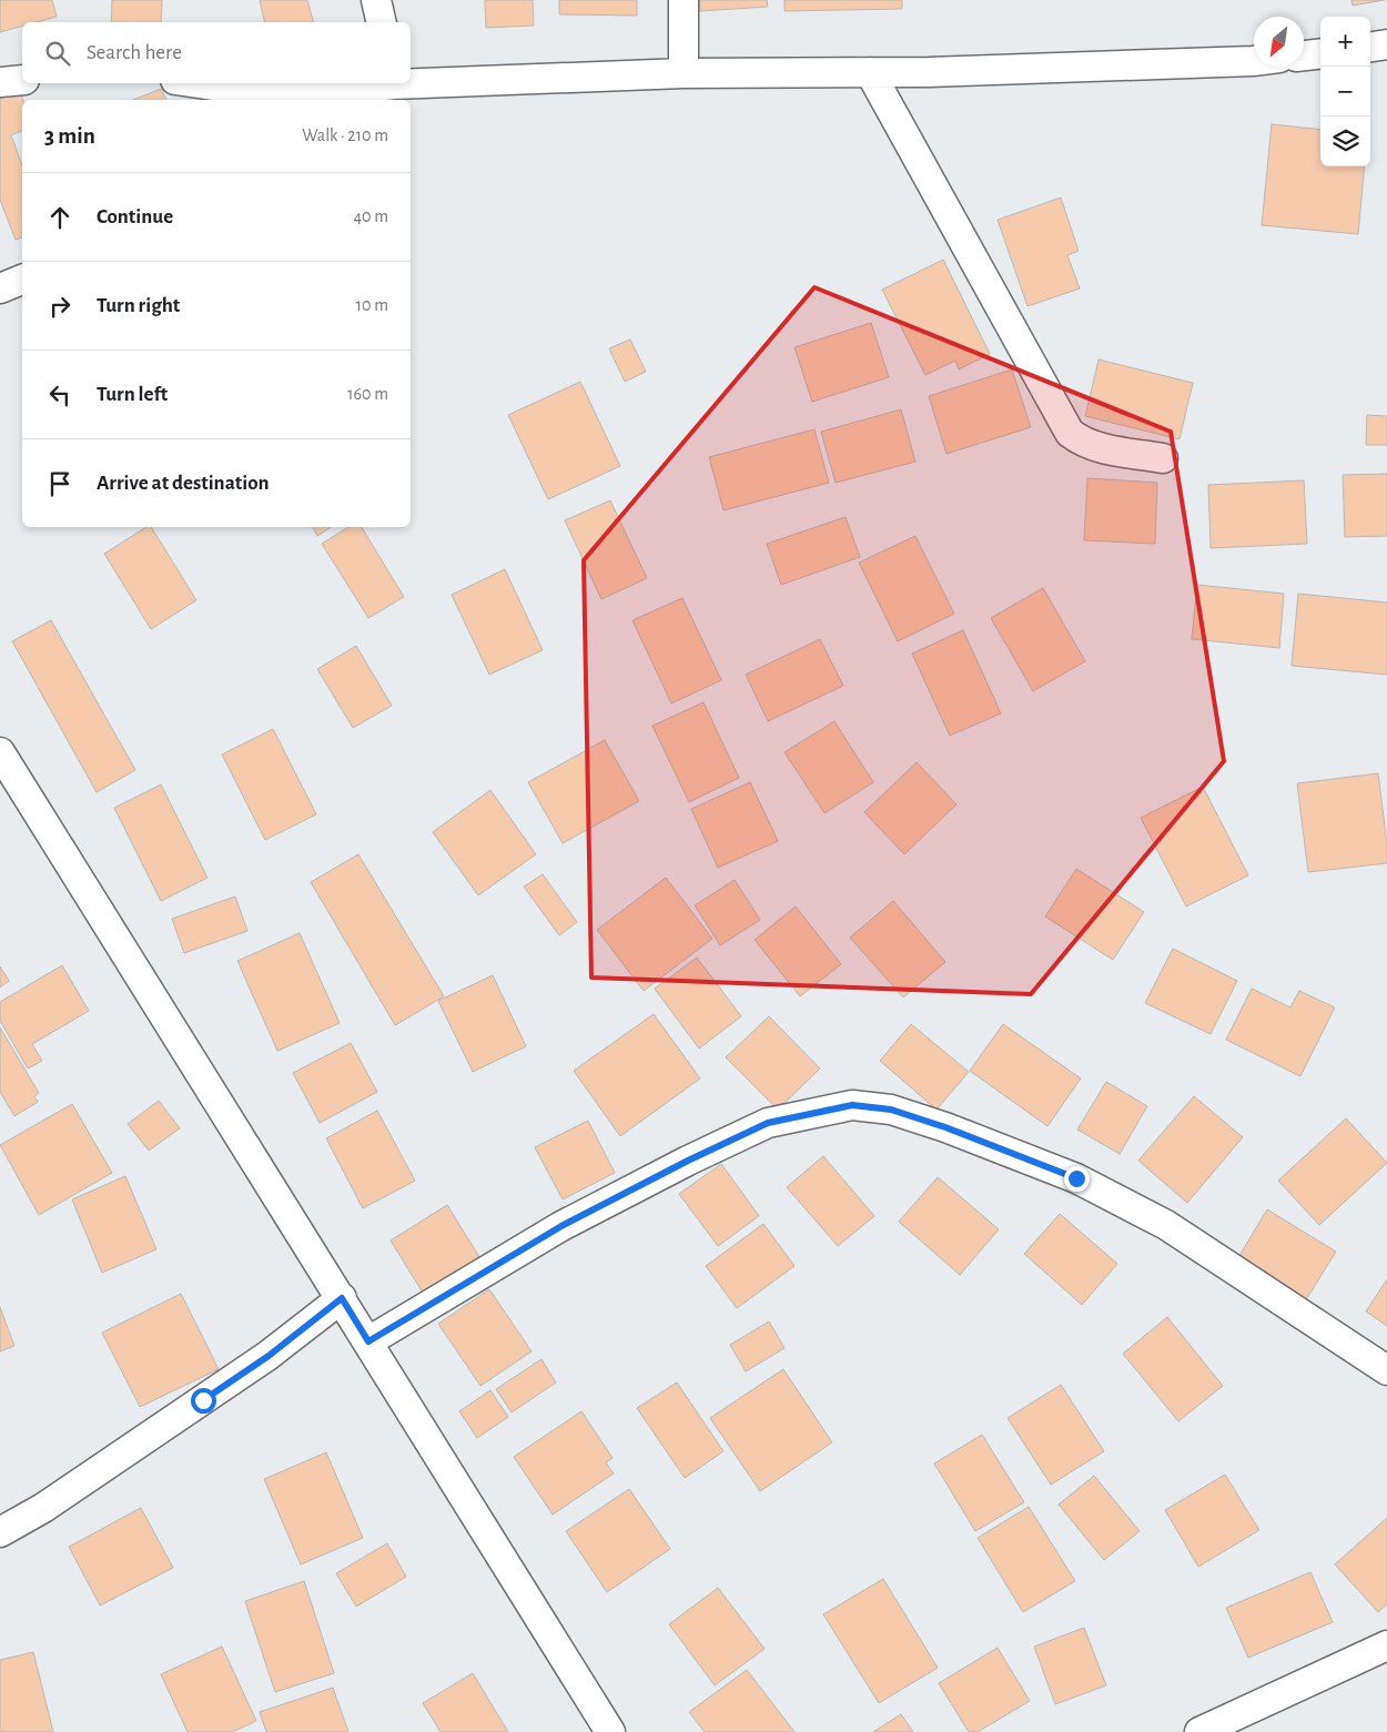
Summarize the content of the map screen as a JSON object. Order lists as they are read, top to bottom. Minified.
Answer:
{"north":"bottom left","page":{"map_buttons":["+","−"],"search":"Search here","heading":["3 min","Walk · 210 m"],"list":[["Continue","40 m"],["Turn right","10 m"],["Turn left","160 m"],"Arrive at destination"]}}
